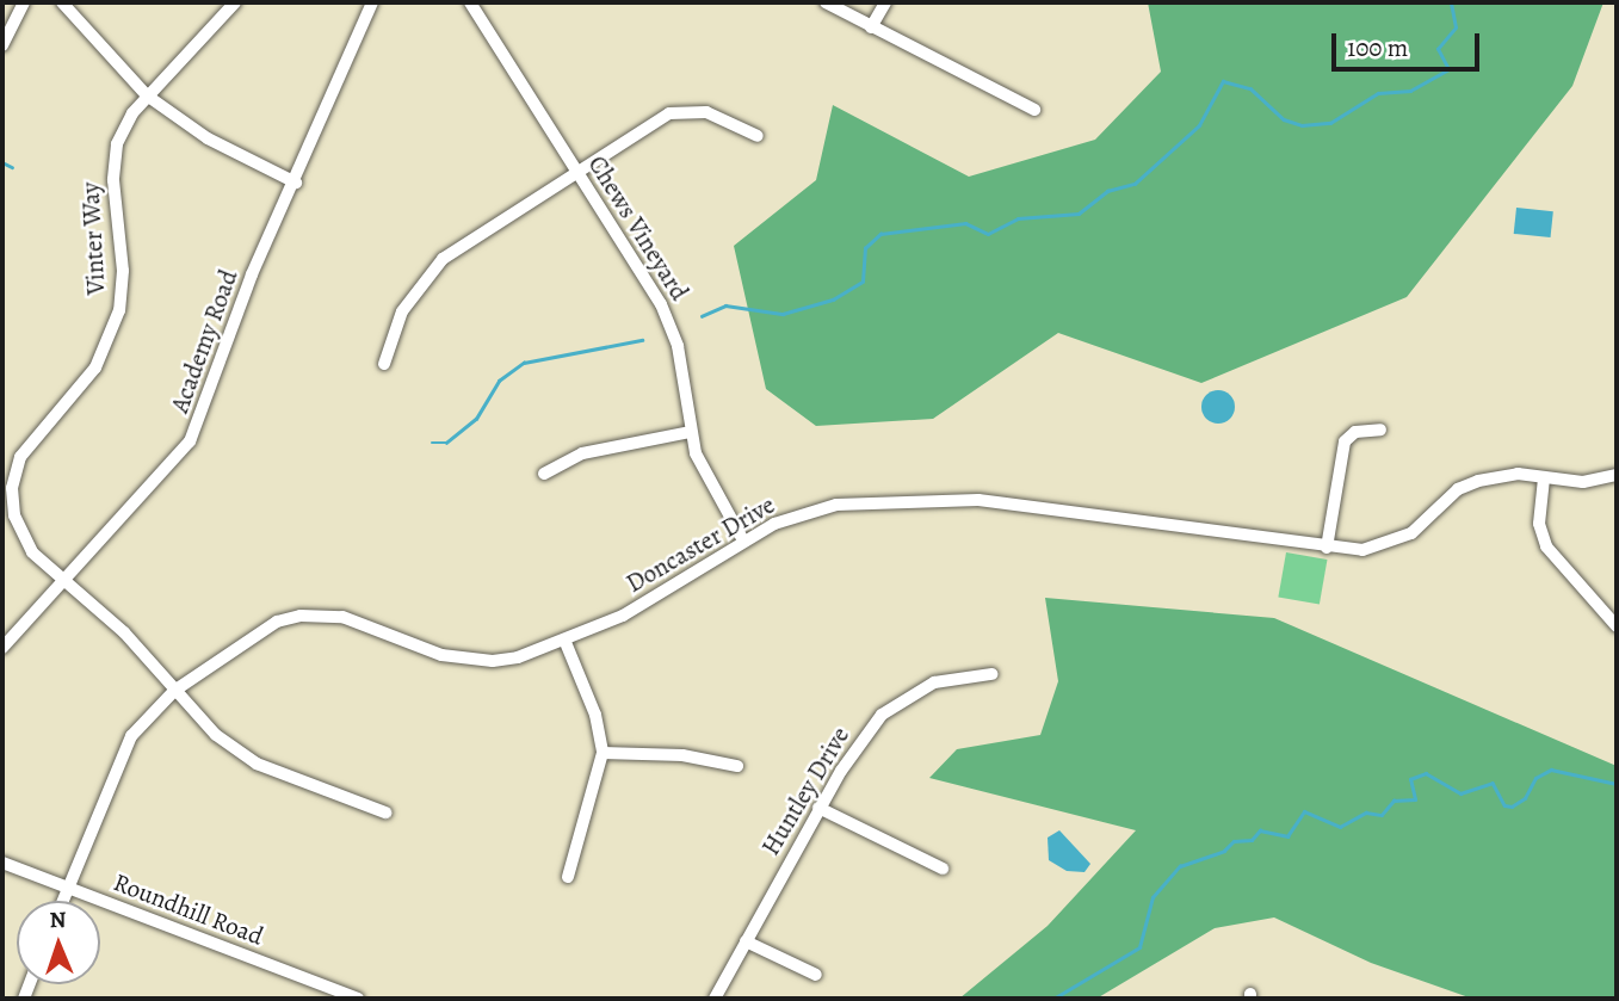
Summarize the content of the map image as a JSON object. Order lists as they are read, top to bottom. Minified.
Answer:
{"streets":{"street":["Chews Vineyard","Vinter Way","Academy Road","Doncaster Drive","Huntley Drive","Roundhill Road"]},"crossings":[["Chews Vineyard","Doncaster Drive"],["Vinter Way","Academy Road"],["Vinter Way","Doncaster Drive"],["Doncaster Drive","Roundhill Road"]],"scale_bar":"100 m","north":"top"}
